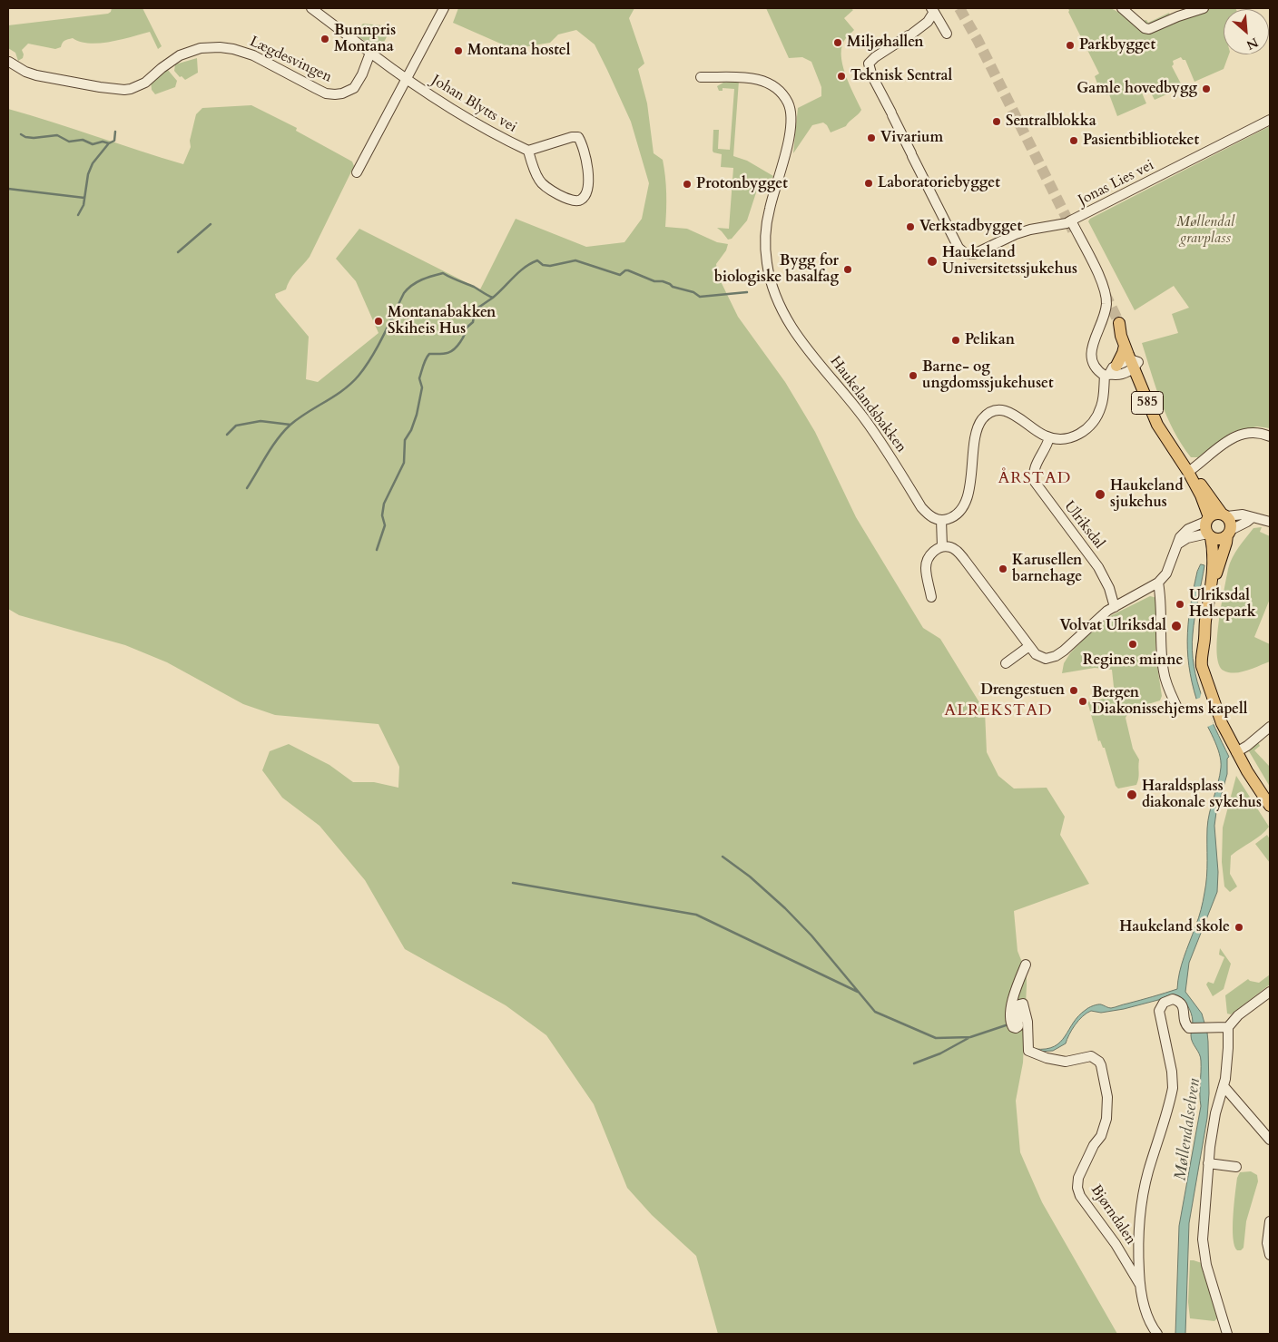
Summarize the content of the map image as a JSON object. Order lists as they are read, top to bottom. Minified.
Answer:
{"streets":{"main road":["585"],"street":["Lægdesvingen","Johan Blytts vei","Jonas Lies vei","Haukelandsbakken","Ulriksdal","Bjørndalen"]},"crossings":[["Lægdesvingen","Johan Blytts vei"]],"districts":["ÅRSTAD","ALREKSTAD"],"water":["Møllendalselven"],"parks":["Møllendal gravplass"],"places":["Bunnpris Montana","Miljøhallen","Parkbygget","Montana hostel","Teknisk Sentral","Gamle hovedbygg","Sentralblokka","Vivarium","Pasientbiblioteket","Laboratoriebygget","Protonbygget","Verkstadbygget","Haukeland Universitetssjukehus","Bygg for biologiske basalfag","Montanabakken Skiheis Hus","Pelikan","Barne- og ungdomssjukehuset","Haukeland sjukehus","Karusellen barnehage","Ulriksdal Helsepark","Volvat Ulriksdal","Regines minne","Drengestuen","Bergen Diakonissehjems kapell","Haraldsplass diakonale sykehus","Haukeland skole"],"north":"bottom right"}
